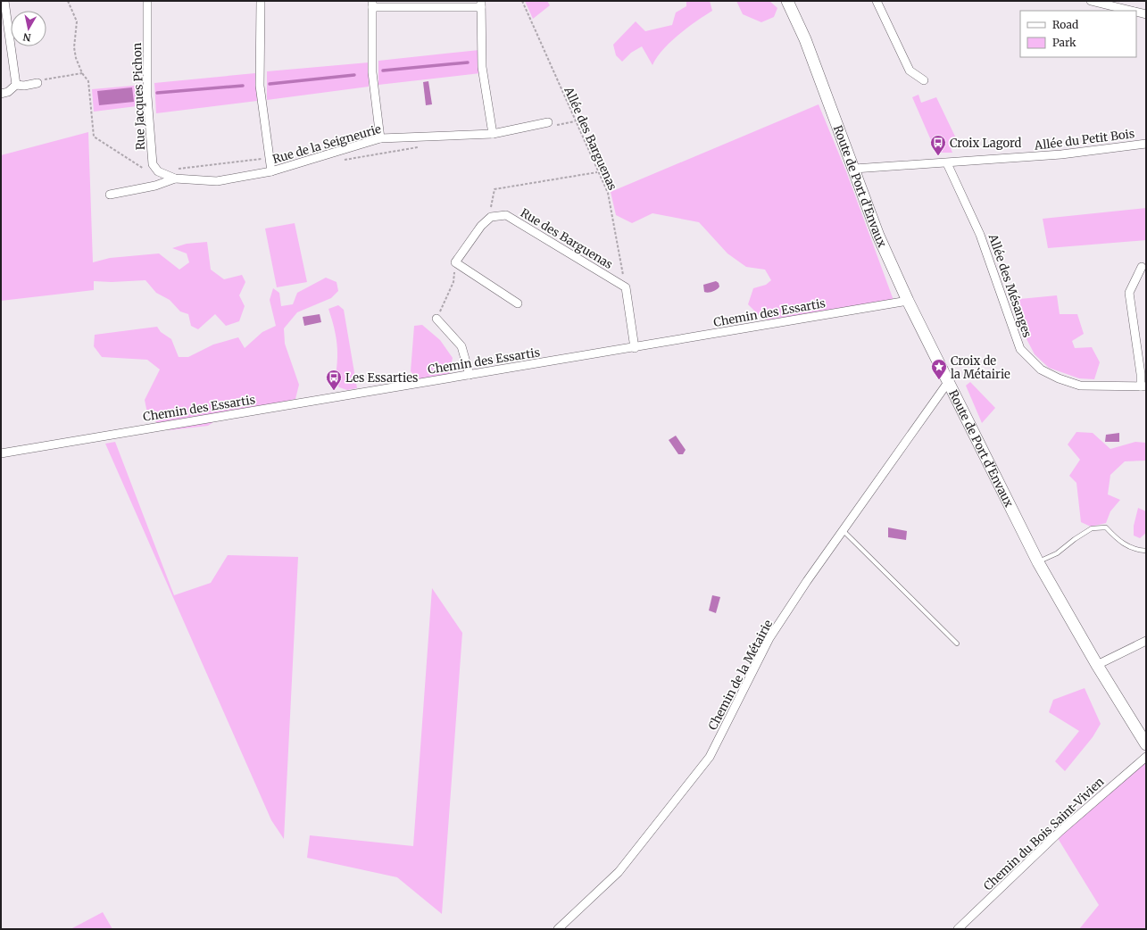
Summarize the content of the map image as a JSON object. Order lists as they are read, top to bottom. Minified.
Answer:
{"streets":{"street":["Rue Jacques Pichon","Allée du Petit Bois","Rue de la Seigneurie","Route de Port d'Envaux","Rue des Barguenas","Allée des Mésanges","Chemin des Essartis","Chemin de la Métairie","Chemin du Bois Saint-Vivien"],"path":["Allée des Barguenas"]},"crossings":[["Rue Jacques Pichon","Rue de la Seigneurie"],["Allée des Barguenas","Rue des Barguenas"],["Allée du Petit Bois","Route de Port d'Envaux"],["Allée du Petit Bois","Allée des Mésanges"],["Route de Port d'Envaux","Chemin des Essartis"],["Route de Port d'Envaux","Chemin de la Métairie"]],"places":{"bus stop":["Croix Lagord","Les Essarties"],"place":["Croix de la Métairie"]},"legend":["Road","Park"],"north":"bottom"}
